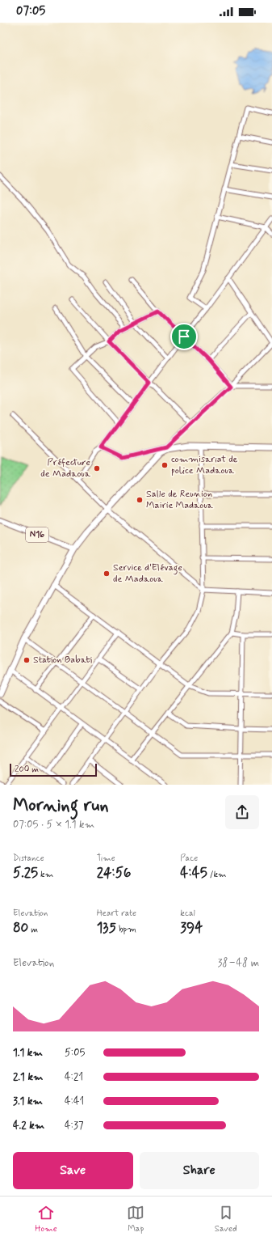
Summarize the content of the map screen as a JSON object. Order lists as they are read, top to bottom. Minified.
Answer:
{"streets":{"main road":["N16"]},"places":["commisariat de police Madaoua","Préfecture de Madaoua","Salle de Reunion Mairie Madaoua","Service d'Elévage de Madaoua","Station Babati"],"scale_bar":"200 m","page":{"status":"07:05","scale":"200 m","heading":["Morning run","07:05 · 5 × 1.1 km"],"stats":[["Distance","5.25 km"],["Time","24:56"],["Pace","4:45 /km"],["Elevation","80 m"],["Heart rate","135 bpm"],["kcal","394"]],"chart":["Elevation","38–48 m"],"list":[{"name":"1.1 km","note":"5:05"},{"name":"2.1 km","note":"4:21"},{"name":"3.1 km","note":"4:41"},{"name":"4.2 km","note":"4:37"}],"buttons":["Save","Share"],"tabs":["Home","Map","Saved"]}}
